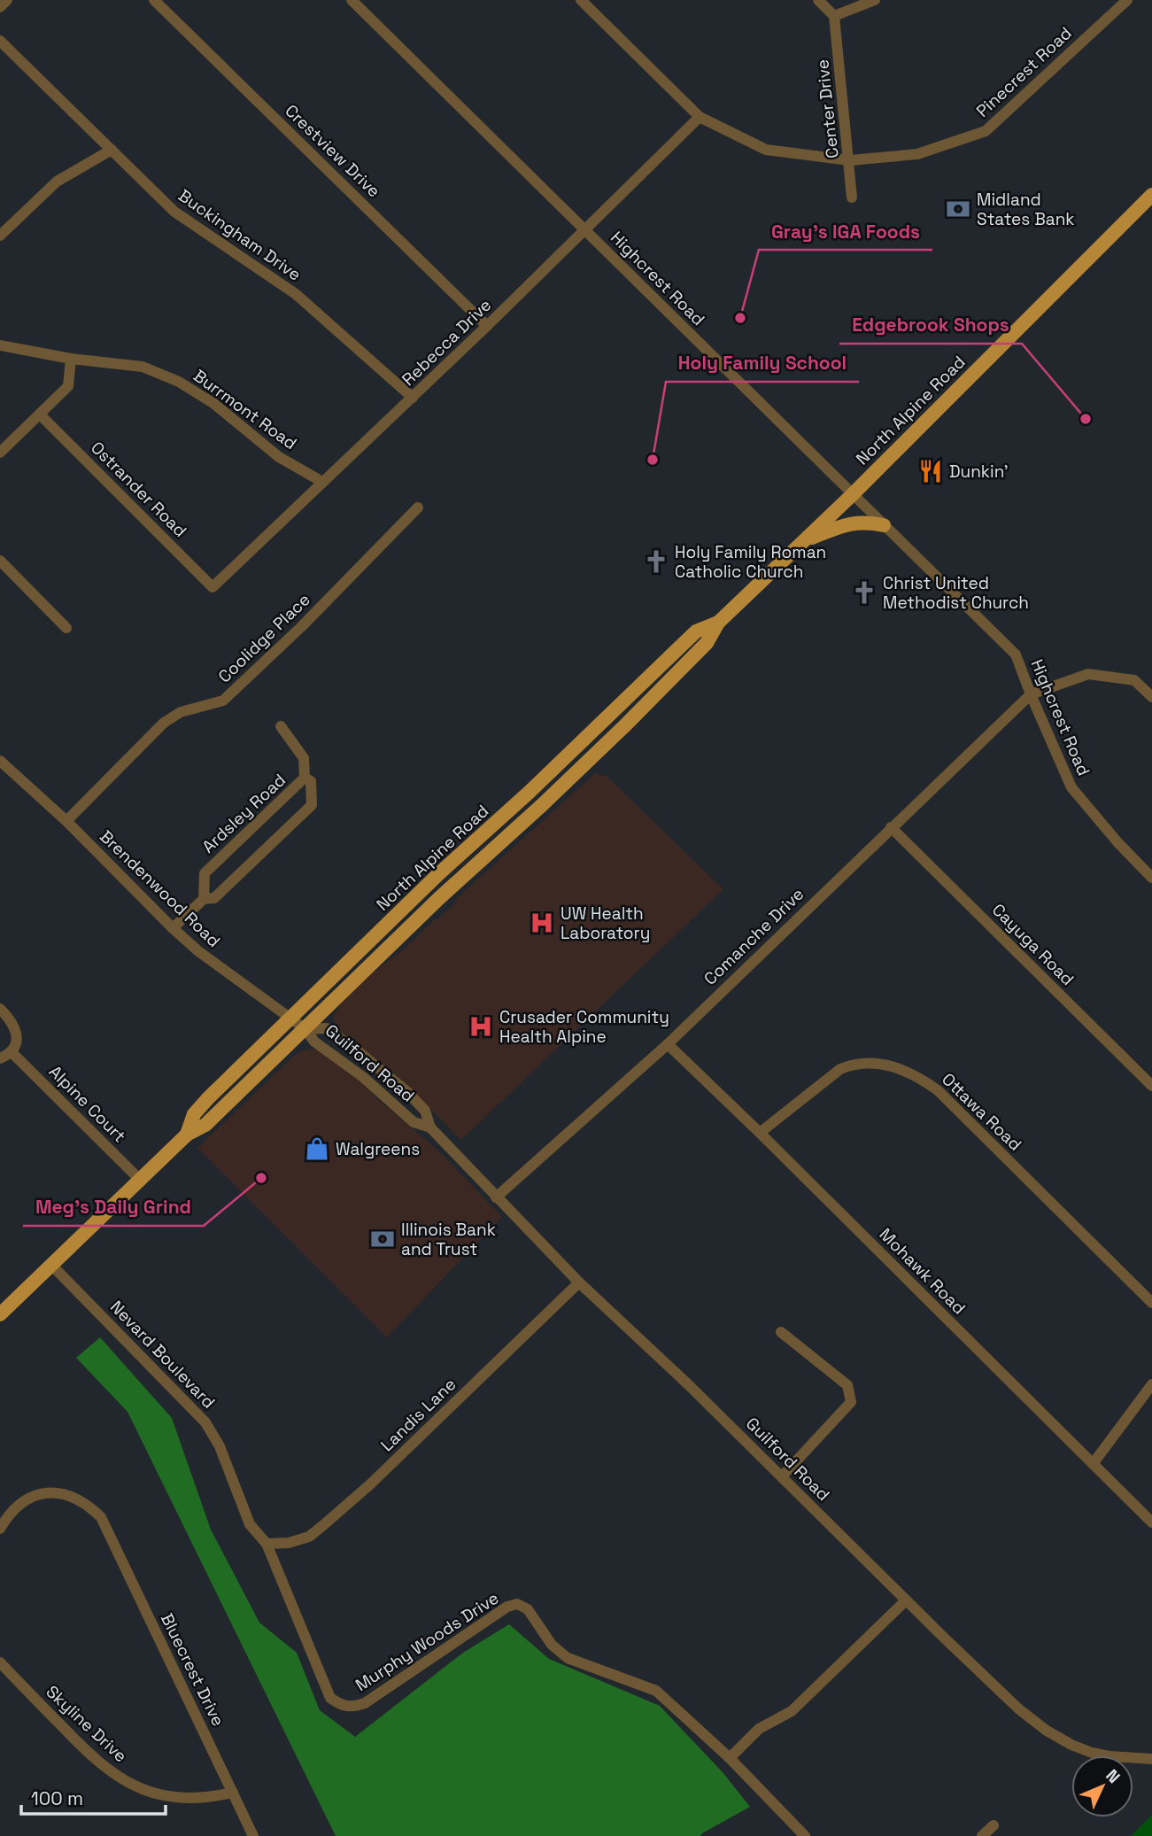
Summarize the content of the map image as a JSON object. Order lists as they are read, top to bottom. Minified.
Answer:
{"streets":{"main road":["North Alpine Road"],"street":["Pinecrest Road","Center Drive","Crestview Drive","Buckingham Drive","Highcrest Road","Rebecca Drive","Burrmont Road","Ostrander Road","Coolidge Place","Ardsley Road","Brendenwood Road","Comanche Drive","Cayuga Road","Guilford Road","Alpine Court","Ottawa Road","Mohawk Road","Nevard Boulevard","Landis Lane","Murphy Woods Drive","Bluecrest Drive","Skyline Drive"]},"crossings":[["Pinecrest Road","Center Drive"],["Pinecrest Road","Rebecca Drive"],["Crestview Drive","Rebecca Drive"],["Buckingham Drive","Rebecca Drive"],["Highcrest Road","Rebecca Drive"],["Highcrest Road","North Alpine Road"],["Highcrest Road","Comanche Drive"],["Rebecca Drive","Burrmont Road"],["Rebecca Drive","Ostrander Road"],["North Alpine Road","Brendenwood Road"],["North Alpine Road","Guilford Road"],["North Alpine Road","Alpine Court"],["North Alpine Road","Nevard Boulevard"],["Coolidge Place","Brendenwood Road"],["Ardsley Road","Brendenwood Road"],["Brendenwood Road","Guilford Road"],["Comanche Drive","Cayuga Road"],["Comanche Drive","Guilford Road"],["Comanche Drive","Mohawk Road"],["Guilford Road","Landis Lane"],["Ottawa Road","Mohawk Road"],["Nevard Boulevard","Landis Lane"],["Nevard Boulevard","Murphy Woods Drive"],["Landis Lane","Murphy Woods Drive"],["Bluecrest Drive","Skyline Drive"]],"places":{"bank":["Midland States Bank","Illinois Bank and Trust"],"other":["Gray's IGA Foods","Edgebrook Shops","Holy Family School","Meg's Daily Grind"],"restaurant":["Dunkin'"],"church":["Holy Family Roman Catholic Church","Christ United Methodist Church"],"hospital":["UW Health Laboratory","Crusader Community Health Alpine"],"shop":["Walgreens"]},"scale_bar":"100 m","north":"top right"}
